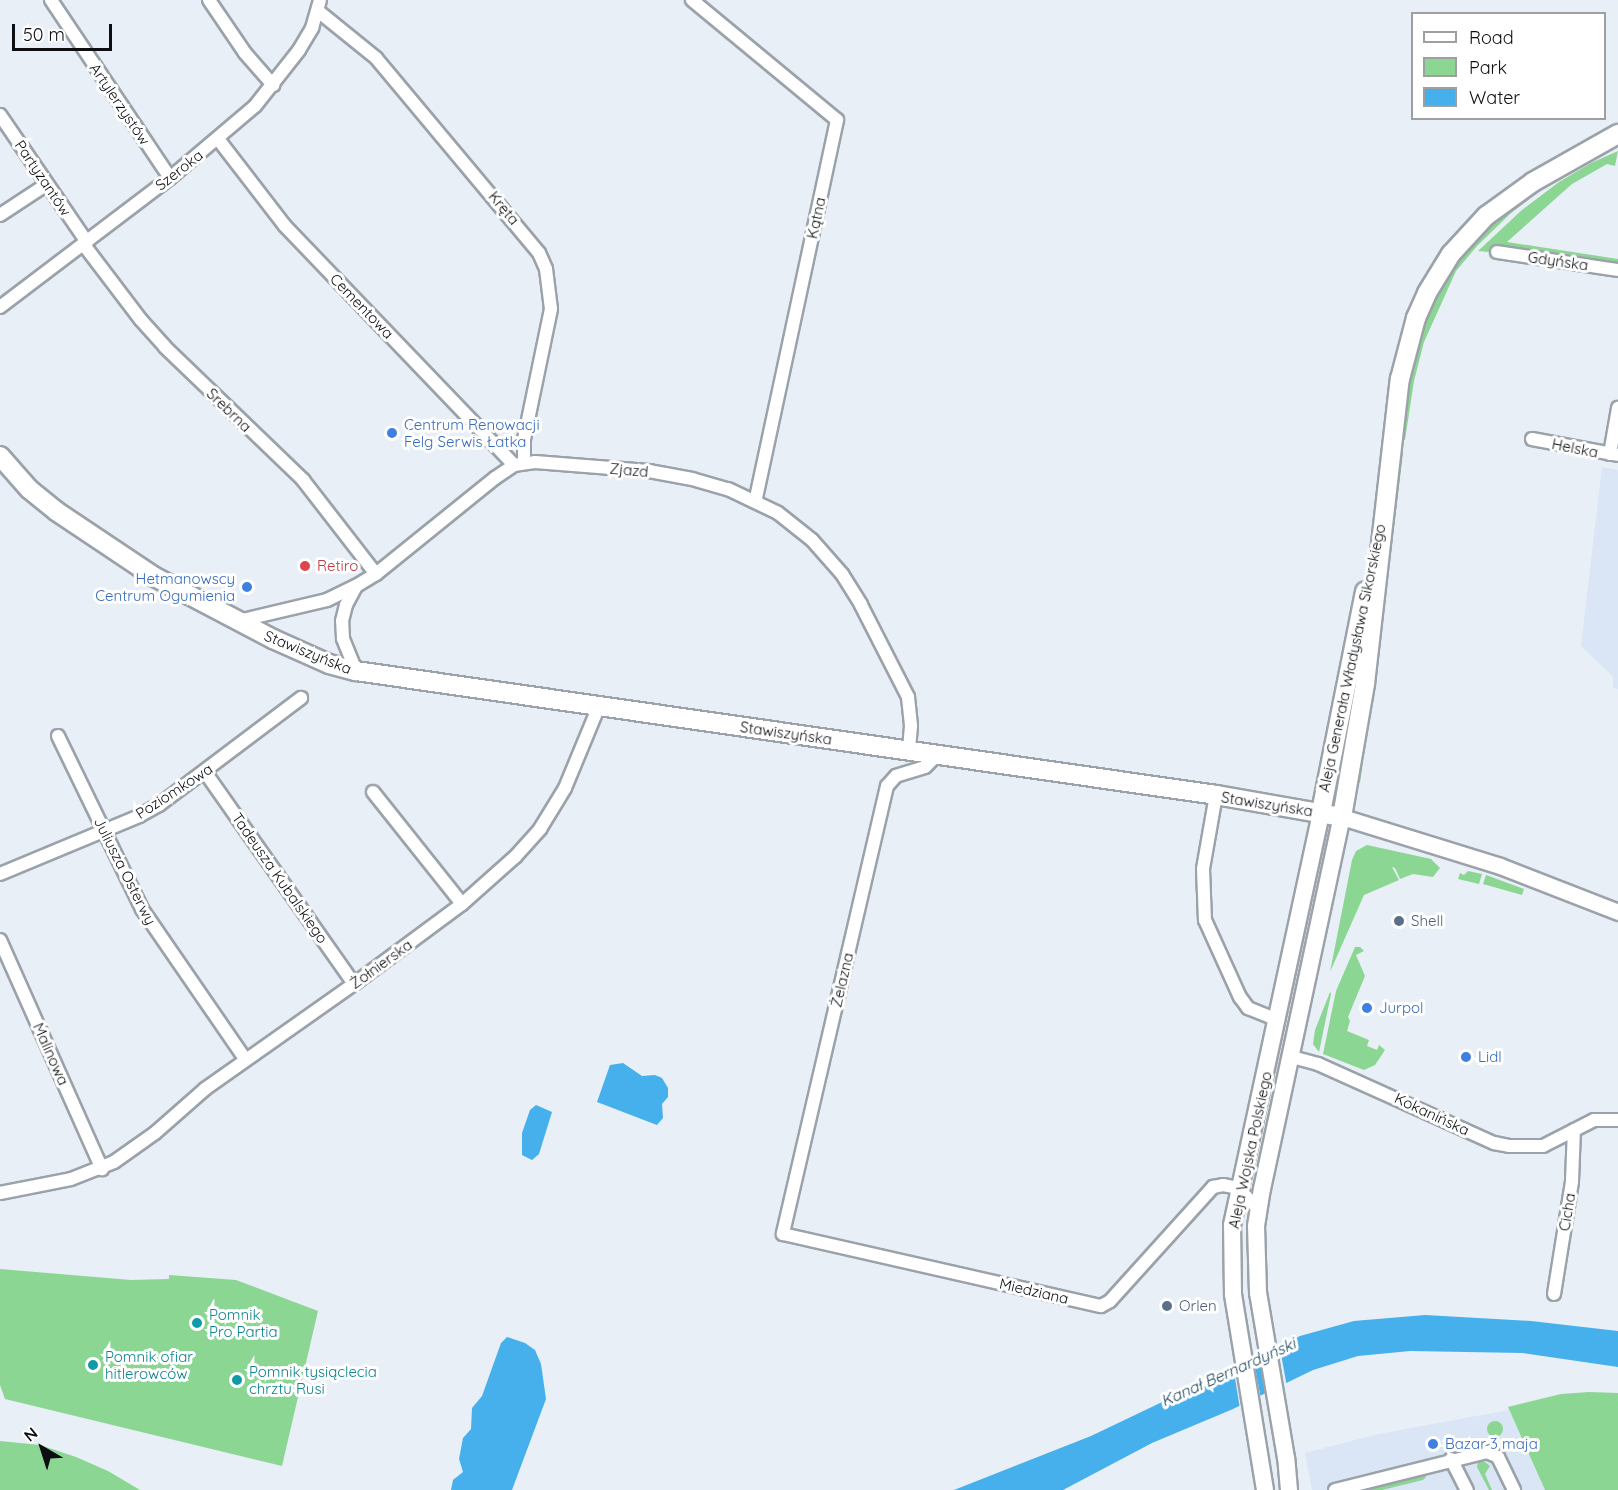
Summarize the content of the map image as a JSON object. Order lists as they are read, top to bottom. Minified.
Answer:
{"streets":{"main road":["Stawiszyńska","Aleja Generała Władysława Sikorskiego","Aleja Wojska Polskiego"],"street":["Artylerzystów","Szeroka","Partyzantów","Kręta","Kątna","Gdyńska","Cementowa","Srebrna","Helska","Zjazd","Poziomkowa","Juliusza Osterwy","Tadeusza Kubalskiego","Żołnierska","Żelazna","Malinowa","Kokanińska","Cicha","Miedziana"]},"crossings":[["Artylerzystów","Szeroka"],["Szeroka","Partyzantów"],["Szeroka","Kręta"],["Szeroka","Cementowa"],["Szeroka","Srebrna"],["Partyzantów","Srebrna"],["Kręta","Cementowa"],["Kręta","Zjazd"],["Kątna","Zjazd"],["Cementowa","Zjazd"],["Zjazd","Stawiszyńska"],["Stawiszyńska","Aleja Generała Władysława Sikorskiego"],["Stawiszyńska","Żołnierska"],["Stawiszyńska","Żelazna"],["Stawiszyńska","Aleja Wojska Polskiego"],["Aleja Generała Władysława Sikorskiego","Aleja Wojska Polskiego"],["Poziomkowa","Juliusza Osterwy"],["Poziomkowa","Tadeusza Kubalskiego"],["Juliusza Osterwy","Żołnierska"],["Tadeusza Kubalskiego","Żołnierska"],["Żołnierska","Malinowa"],["Żelazna","Miedziana"],["Kokanińska","Aleja Wojska Polskiego"],["Kokanińska","Cicha"],["Aleja Wojska Polskiego","Miedziana"]],"water":["Kanał Bernardyński"],"places":["Centrum Renowacji Felg Serwis Łatka","Retiro","Hetmanowscy Centrum Ogumienia","Shell","Jurpol","Lidl","Orlen","Pomnik Pro Partia","Pomnik ofiar hitlerowców","Pomnik tysiąclecia chrztu Rusi","Bazar 3 maja"],"legend":["Road","Park","Water"],"scale_bar":"50 m","north":"top left"}
